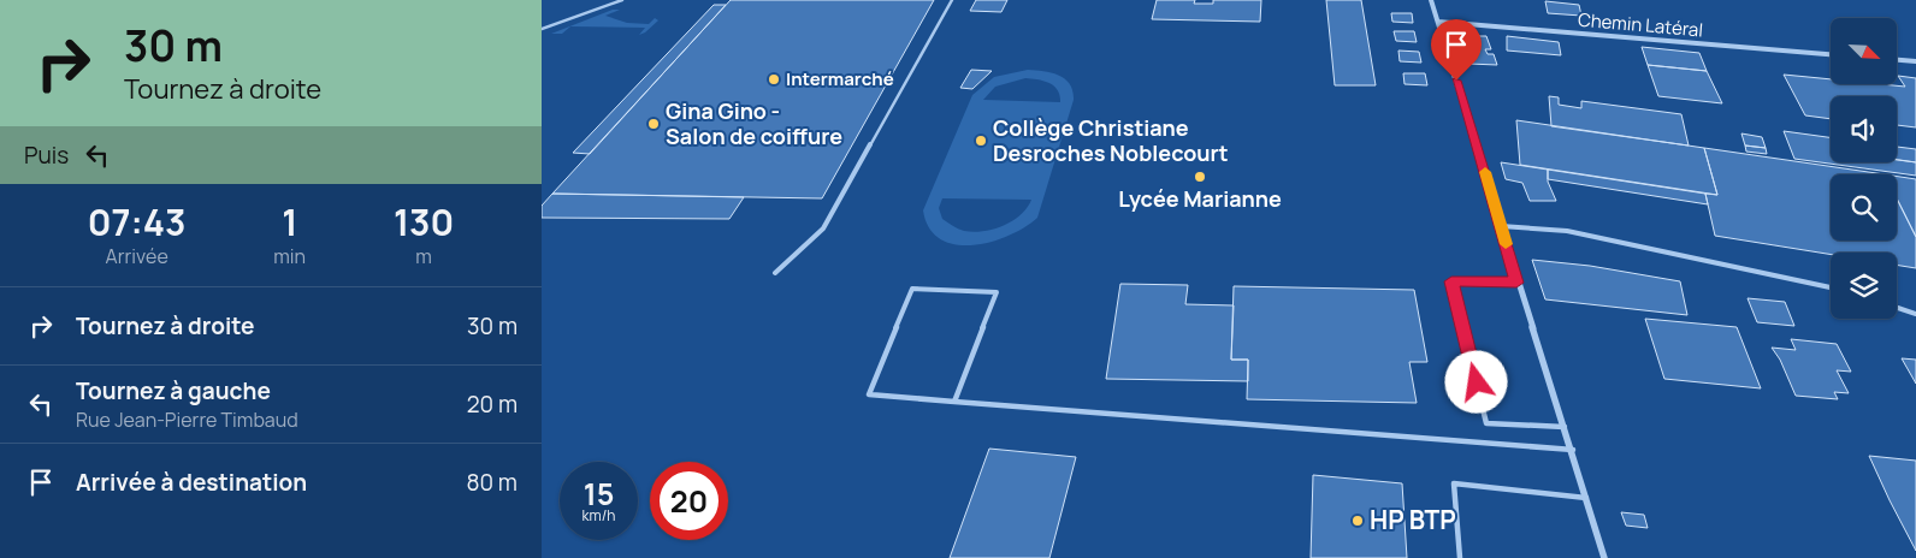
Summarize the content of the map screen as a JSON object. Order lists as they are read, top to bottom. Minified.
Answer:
{"streets":{"street":["Chemin Latéral"]},"places":["Intermarché","Gina Gino - Salon de coiffure","Collège Christiane Desroches Noblecourt","Lycée Marianne","HP BTP"],"north":"bottom right","page":{"turn":["30 m","Tournez à droite"],"then":"Puis","eta":["07:43","Arrivée","1","min","130","m"],"list":[{"name":"Tournez à droite","value":"30 m"},{"name":"Tournez à gauche","note":"Rue Jean-Pierre Timbaud","value":"20 m"},{"name":"Arrivée à destination","value":"80 m"}],"speed":"15 km/h","limit":"20"}}
